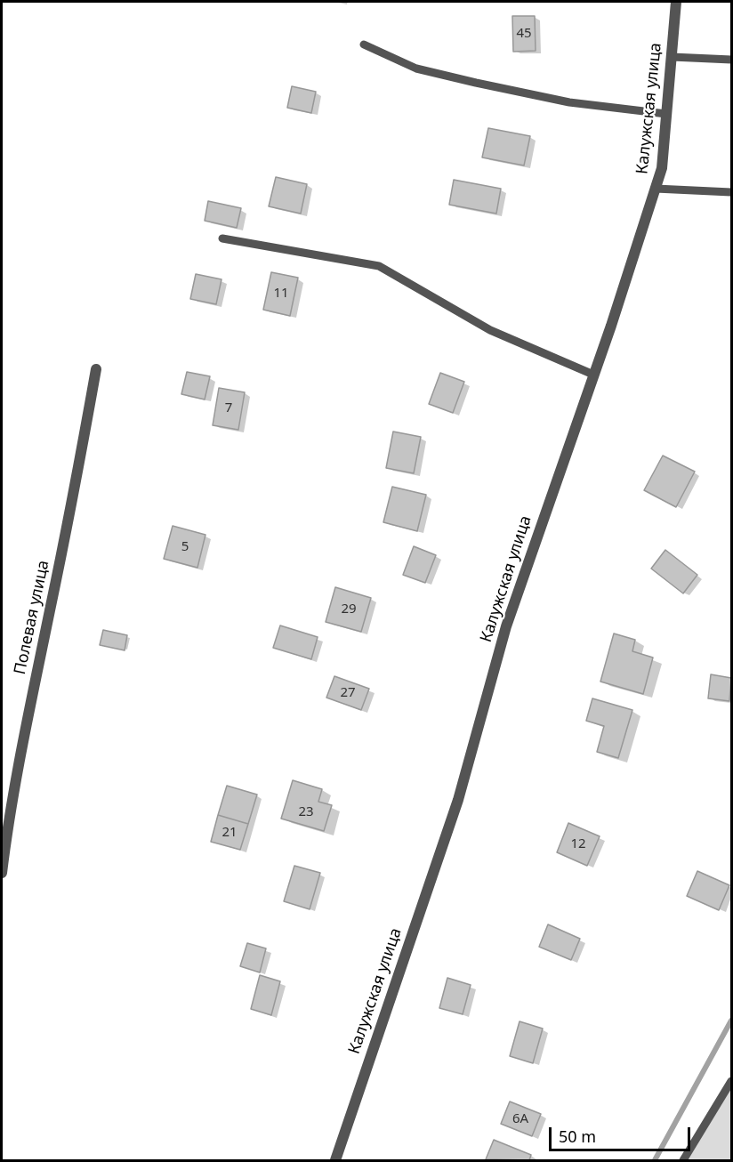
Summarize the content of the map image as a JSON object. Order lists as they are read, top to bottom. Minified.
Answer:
{"streets":{"street":["Калужская улица","Полевая улица"]},"house_numbers":["45","11","7","5","29","27","23","21","12","6А"],"scale_bar":"50 m"}
